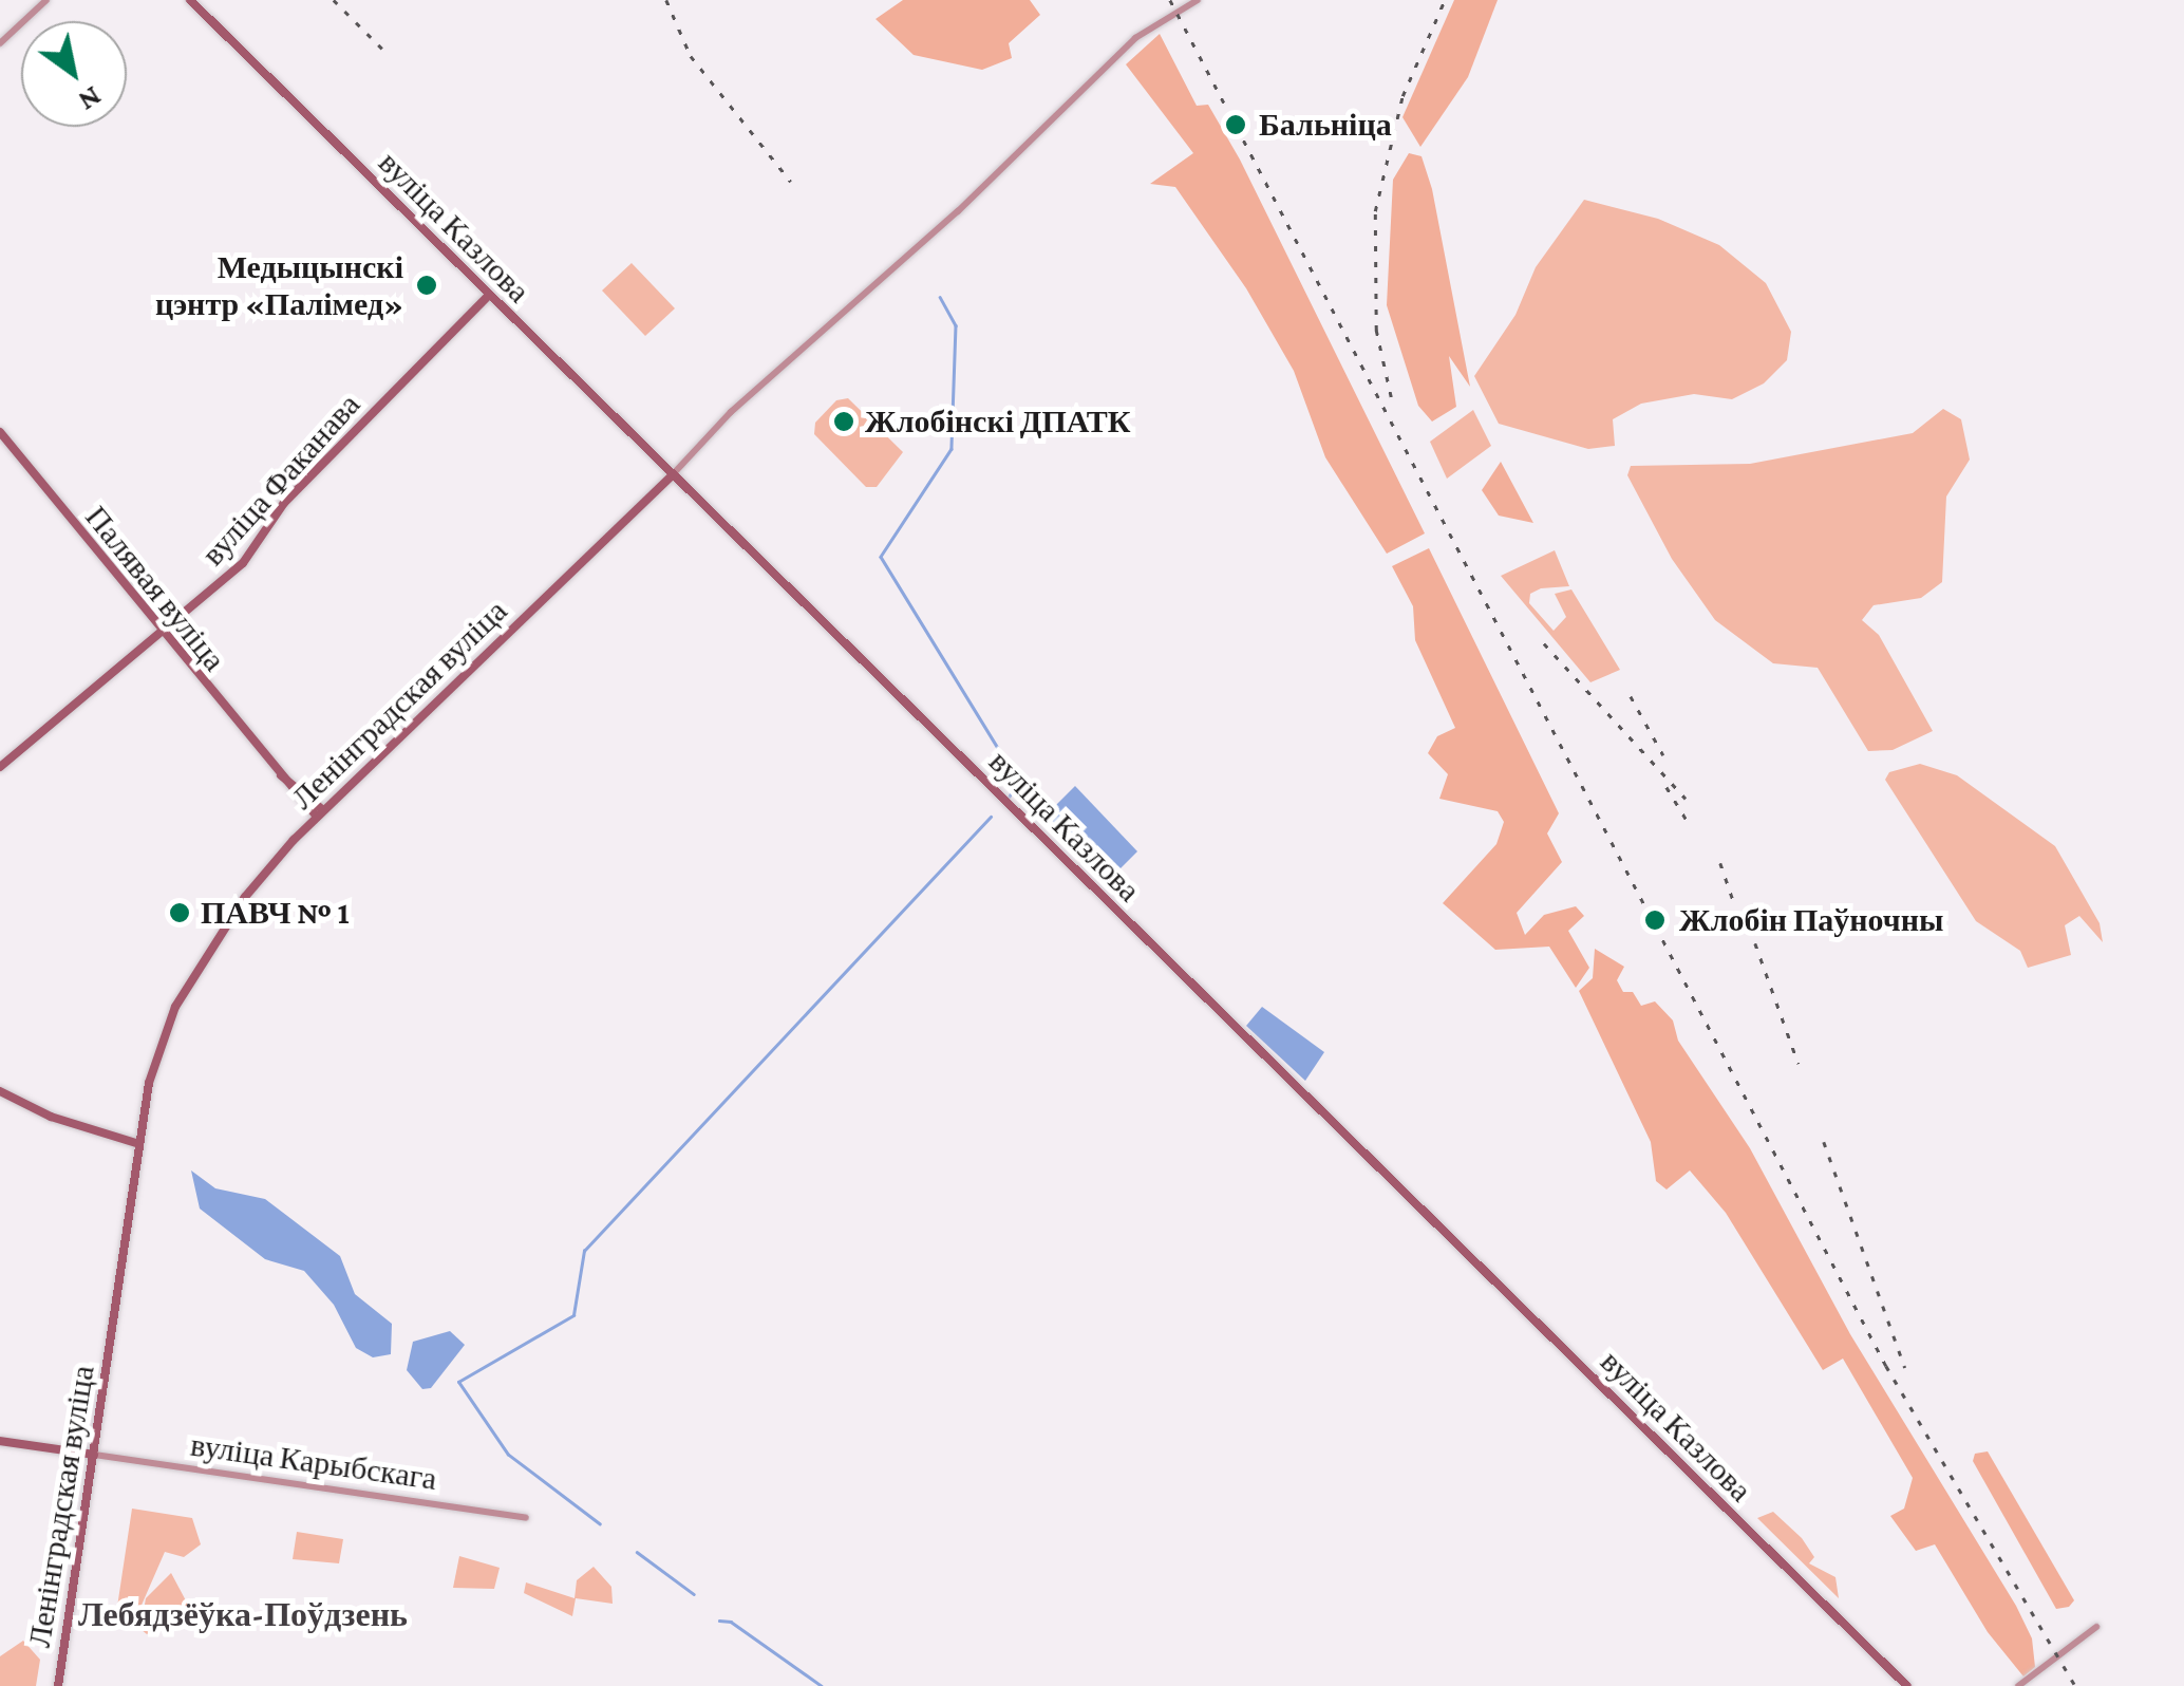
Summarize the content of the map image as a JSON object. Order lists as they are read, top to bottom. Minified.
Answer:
{"streets":{"main road":["вуліца Казлова","вуліца Факанава","Палявая вуліца","Ленінградская вуліца"],"street":["вуліца Карыбскага"]},"crossings":[["вуліца Казлова","вуліца Факанава"],["вуліца Казлова","Ленінградская вуліца"],["вуліца Факанава","Палявая вуліца"],["Палявая вуліца","Ленінградская вуліца"],["Ленінградская вуліца","вуліца Карыбскага"]],"districts":["Лебядзёўка-Поўдзень"],"places":["Бальніца","Медыцынскі цэнтр «Палімед»","Жлобінскі ДПАТК","ПАВЧ № 1","Жлобін Паўночны"],"north":"bottom right"}
